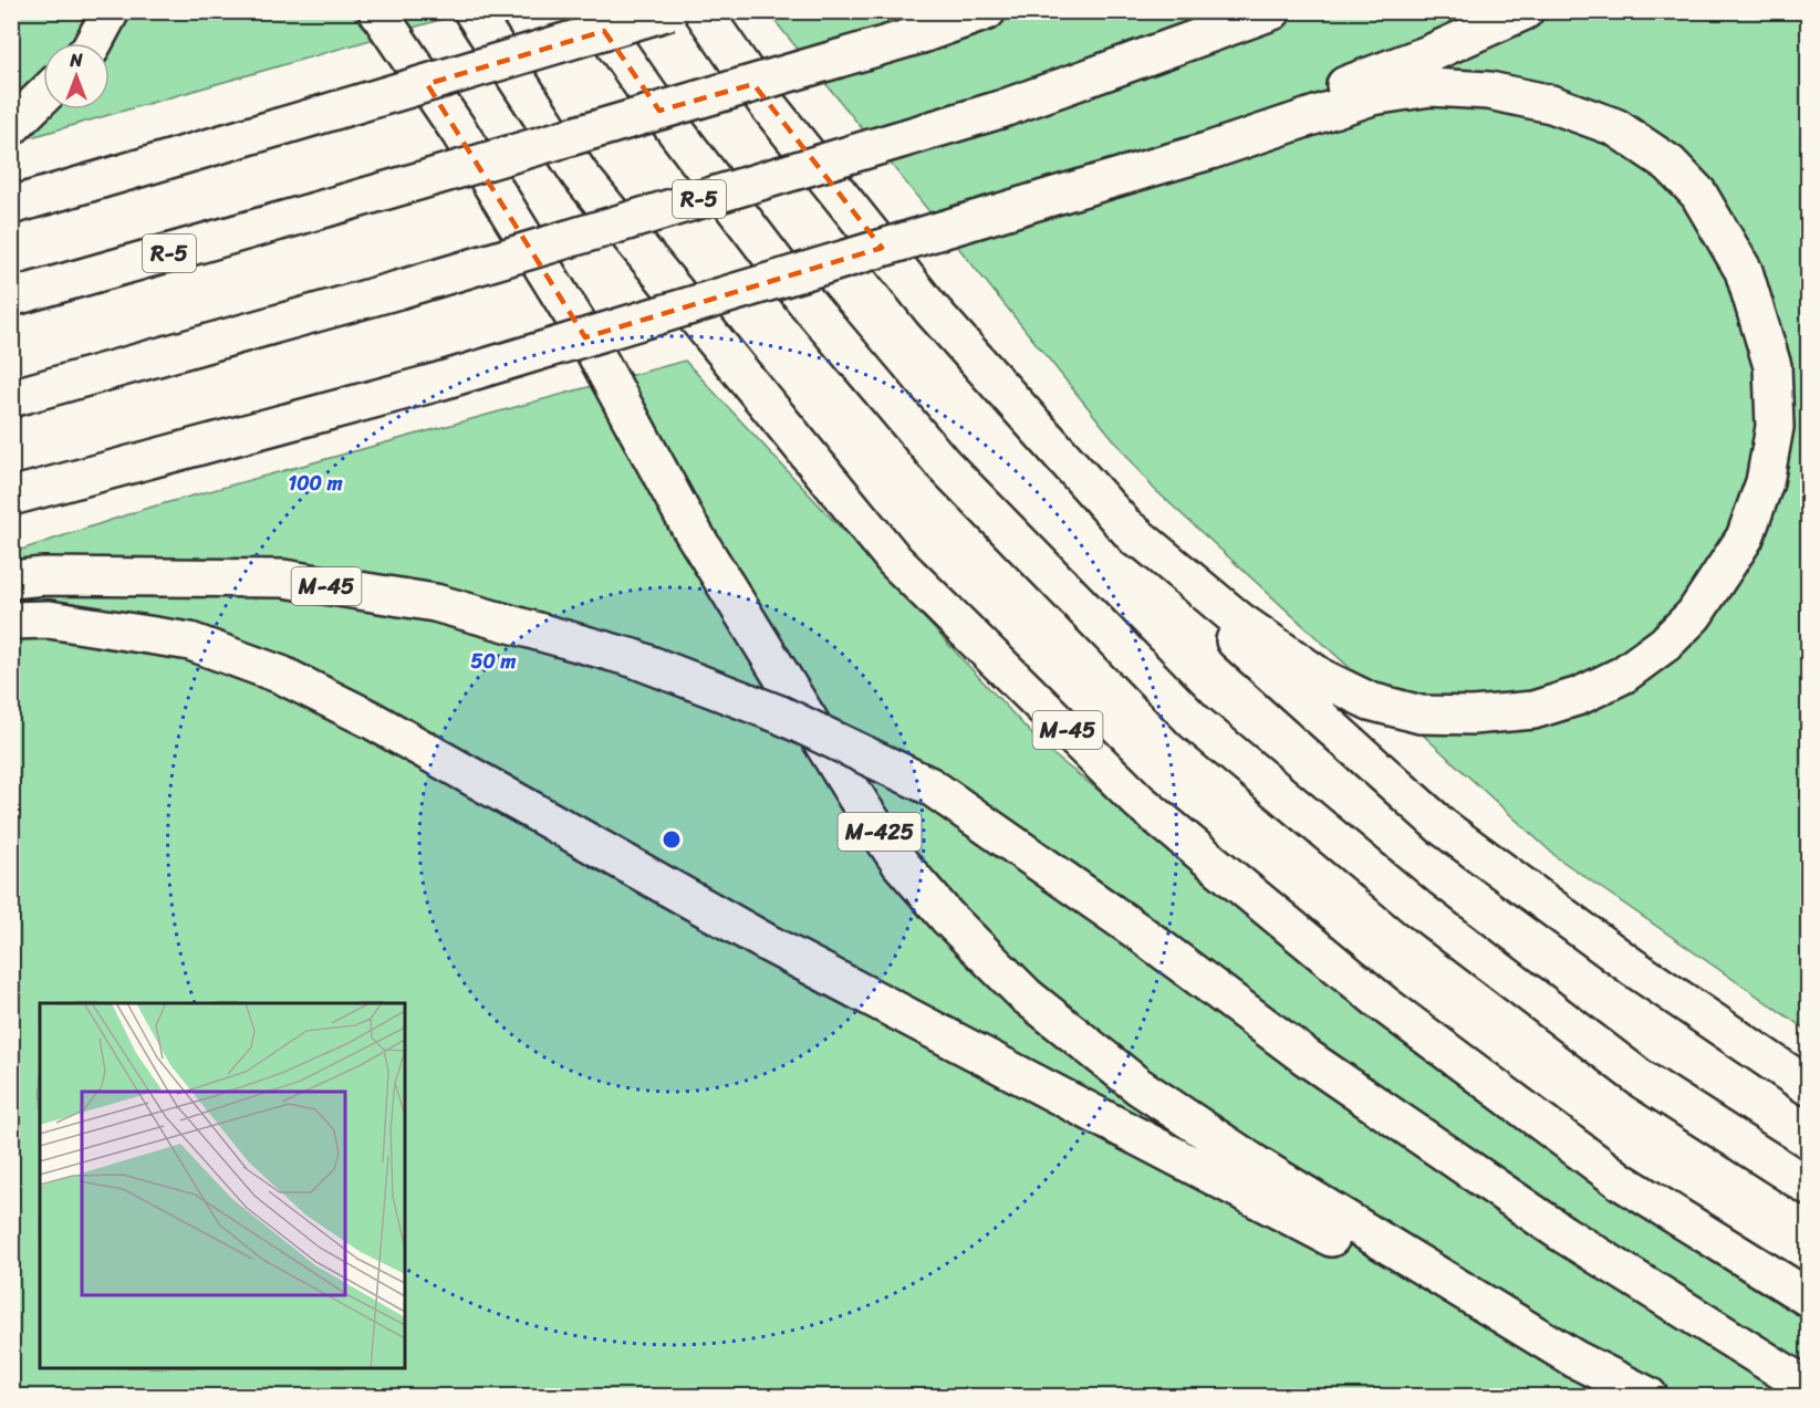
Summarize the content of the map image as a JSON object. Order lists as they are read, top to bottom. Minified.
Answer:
{"streets":{"highway":["R-5","M-45","M-425"]},"north":"top","rings":["100 m","50 m"]}
